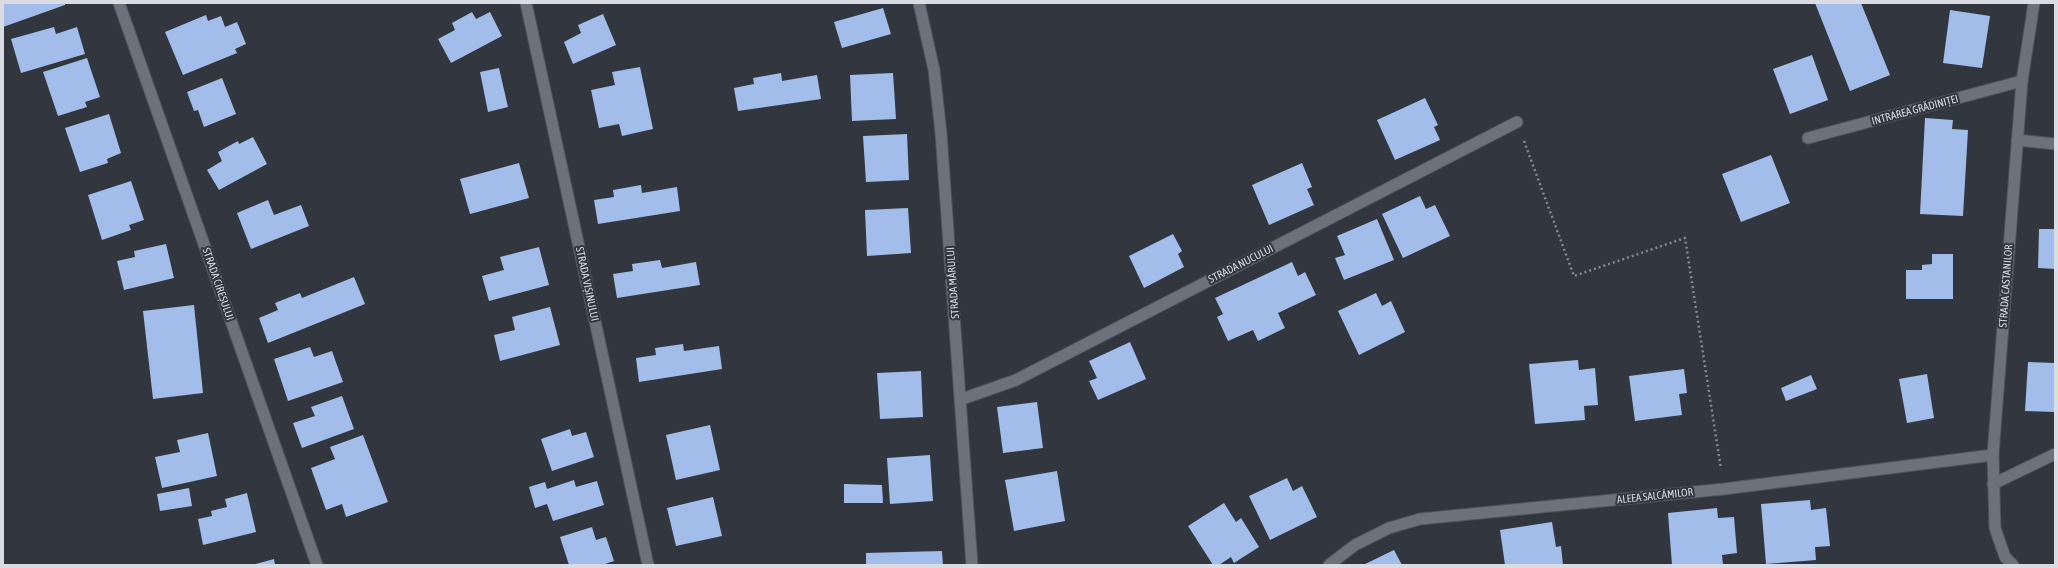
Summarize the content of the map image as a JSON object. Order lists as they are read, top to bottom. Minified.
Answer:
{"streets":{"street":["INTRAREA GRĂDINIȚEI","STRADA NUCULUI","STRADA MĂRULUI","STRADA CIREȘULUI","STRADA VIȘINULUI","STRADA CASTANILOR","ALEEA SALCÂMILOR"]},"crossings":[["INTRAREA GRĂDINIȚEI","STRADA CASTANILOR"],["STRADA NUCULUI","STRADA MĂRULUI"],["STRADA CASTANILOR","ALEEA SALCÂMILOR"]]}
